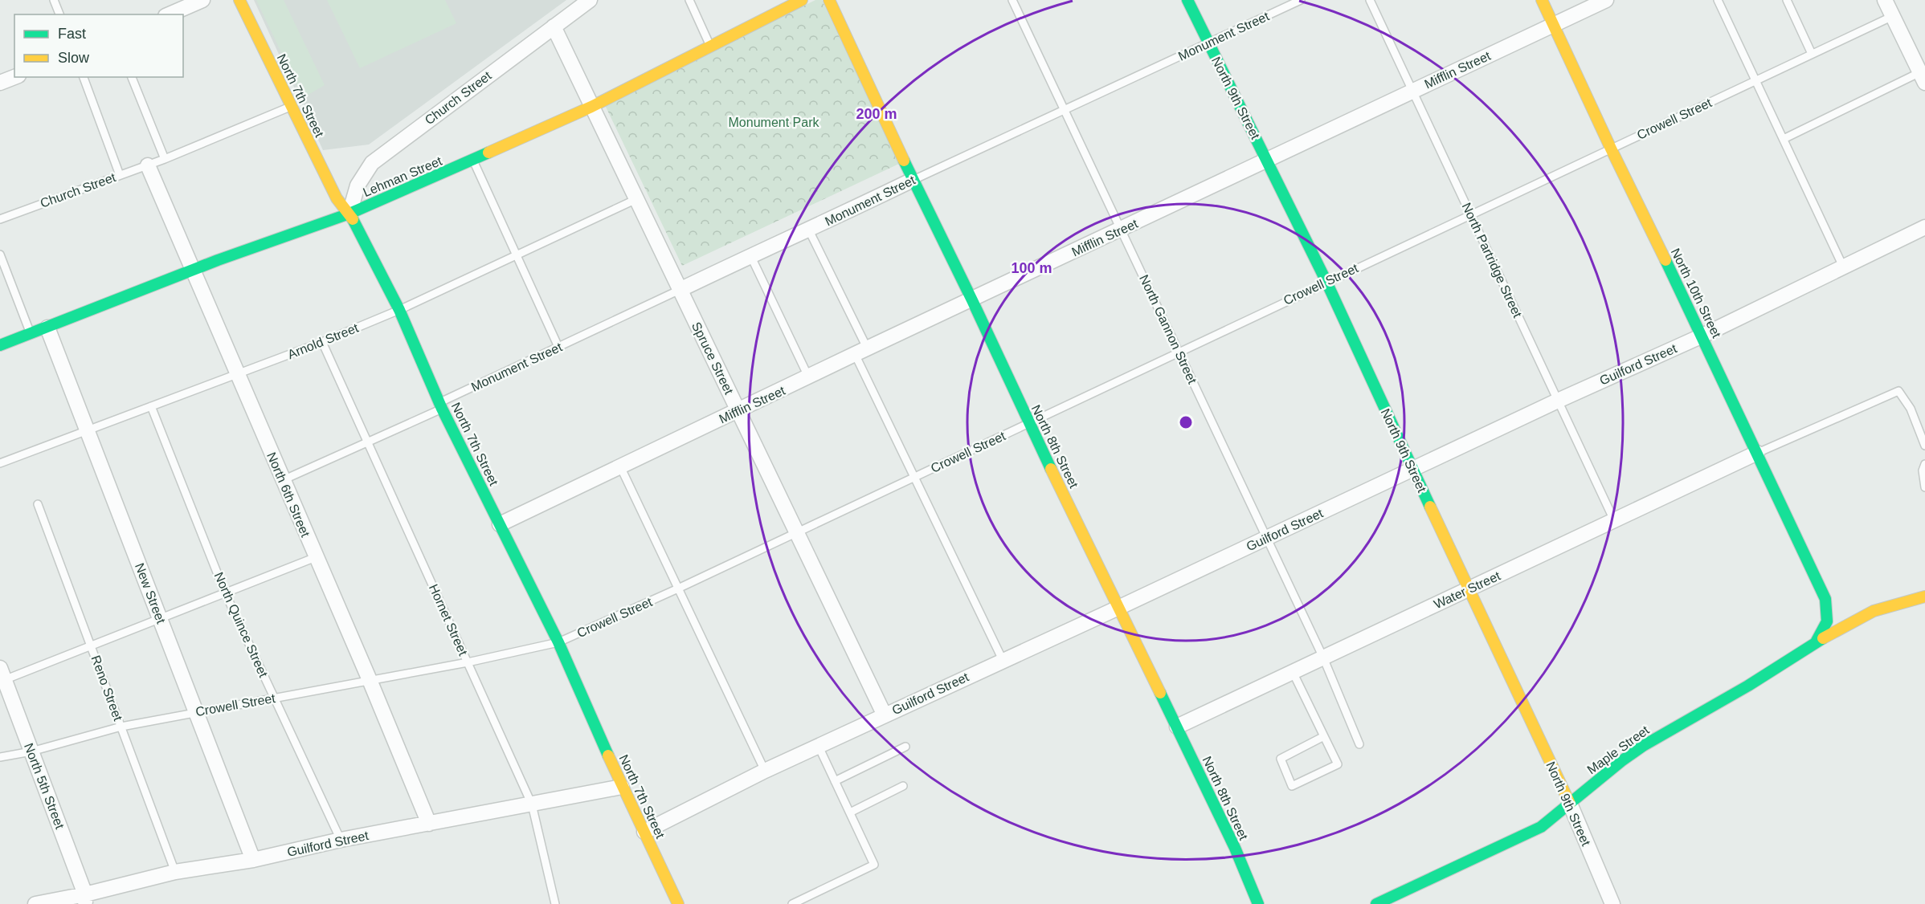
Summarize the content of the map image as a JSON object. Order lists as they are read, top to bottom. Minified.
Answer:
{"streets":{"main road":["North 7th Street","North 9th Street","Lehman Street","North 10th Street","North 8th Street","Maple Street"],"street":["Monument Street","Mifflin Street","Church Street","Spruce Street","Guilford Street","North 6th Street","Water Street","New Street","North 5th Street"],"lane":["Crowell Street","North Partridge Street","North Gannon Street","Arnold Street","Hornet Street","North Quince Street","Reno Street"]},"crossings":[["Monument Street","North 7th Street"],["Monument Street","North 9th Street"],["Monument Street","North Gannon Street"],["Monument Street","Spruce Street"],["Monument Street","North 8th Street"],["Monument Street","North 6th Street"],["Monument Street","Hornet Street"],["Mifflin Street","North 7th Street"],["Mifflin Street","North 9th Street"],["Mifflin Street","North Partridge Street"],["Mifflin Street","North 10th Street"],["Mifflin Street","North Gannon Street"],["Mifflin Street","Spruce Street"],["Mifflin Street","North 8th Street"],["North 7th Street","Church Street"],["North 7th Street","Crowell Street"],["North 7th Street","Lehman Street"],["North 7th Street","Arnold Street"],["North 7th Street","Guilford Street"],["Church Street","Lehman Street"],["Church Street","Spruce Street"],["Church Street","North 6th Street"],["North 9th Street","Crowell Street"],["North 9th Street","Guilford Street"],["North 9th Street","Water Street"],["North 9th Street","Maple Street"],["Crowell Street","North Partridge Street"],["Crowell Street","North 10th Street"],["Crowell Street","North Gannon Street"],["Crowell Street","Spruce Street"],["Crowell Street","North 8th Street"],["Crowell Street","North 6th Street"],["Crowell Street","New Street"],["Crowell Street","Hornet Street"],["Crowell Street","North Quince Street"],["Crowell Street","Reno Street"],["Crowell Street","North 5th Street"],["Lehman Street","Spruce Street"],["Lehman Street","North 6th Street"],["Lehman Street","New Street"],["North Partridge Street","Guilford Street"],["North Partridge Street","Water Street"],["North 10th Street","Guilford Street"],["North 10th Street","Water Street"],["North Gannon Street","Guilford Street"],["North Gannon Street","Water Street"],["Arnold Street","Spruce Street"],["Arnold Street","North 6th Street"],["Arnold Street","New Street"],["Arnold Street","Hornet Street"],["Arnold Street","North Quince Street"],["Spruce Street","Guilford Street"],["Guilford Street","North 8th Street"],["Guilford Street","North 6th Street"],["Guilford Street","New Street"],["Guilford Street","Hornet Street"],["Guilford Street","North Quince Street"],["Guilford Street","Reno Street"],["Guilford Street","North 5th Street"],["North 8th Street","Water Street"]],"parks":["Monument Park"],"legend":["Fast","Slow"],"rings":["200 m","100 m"]}
